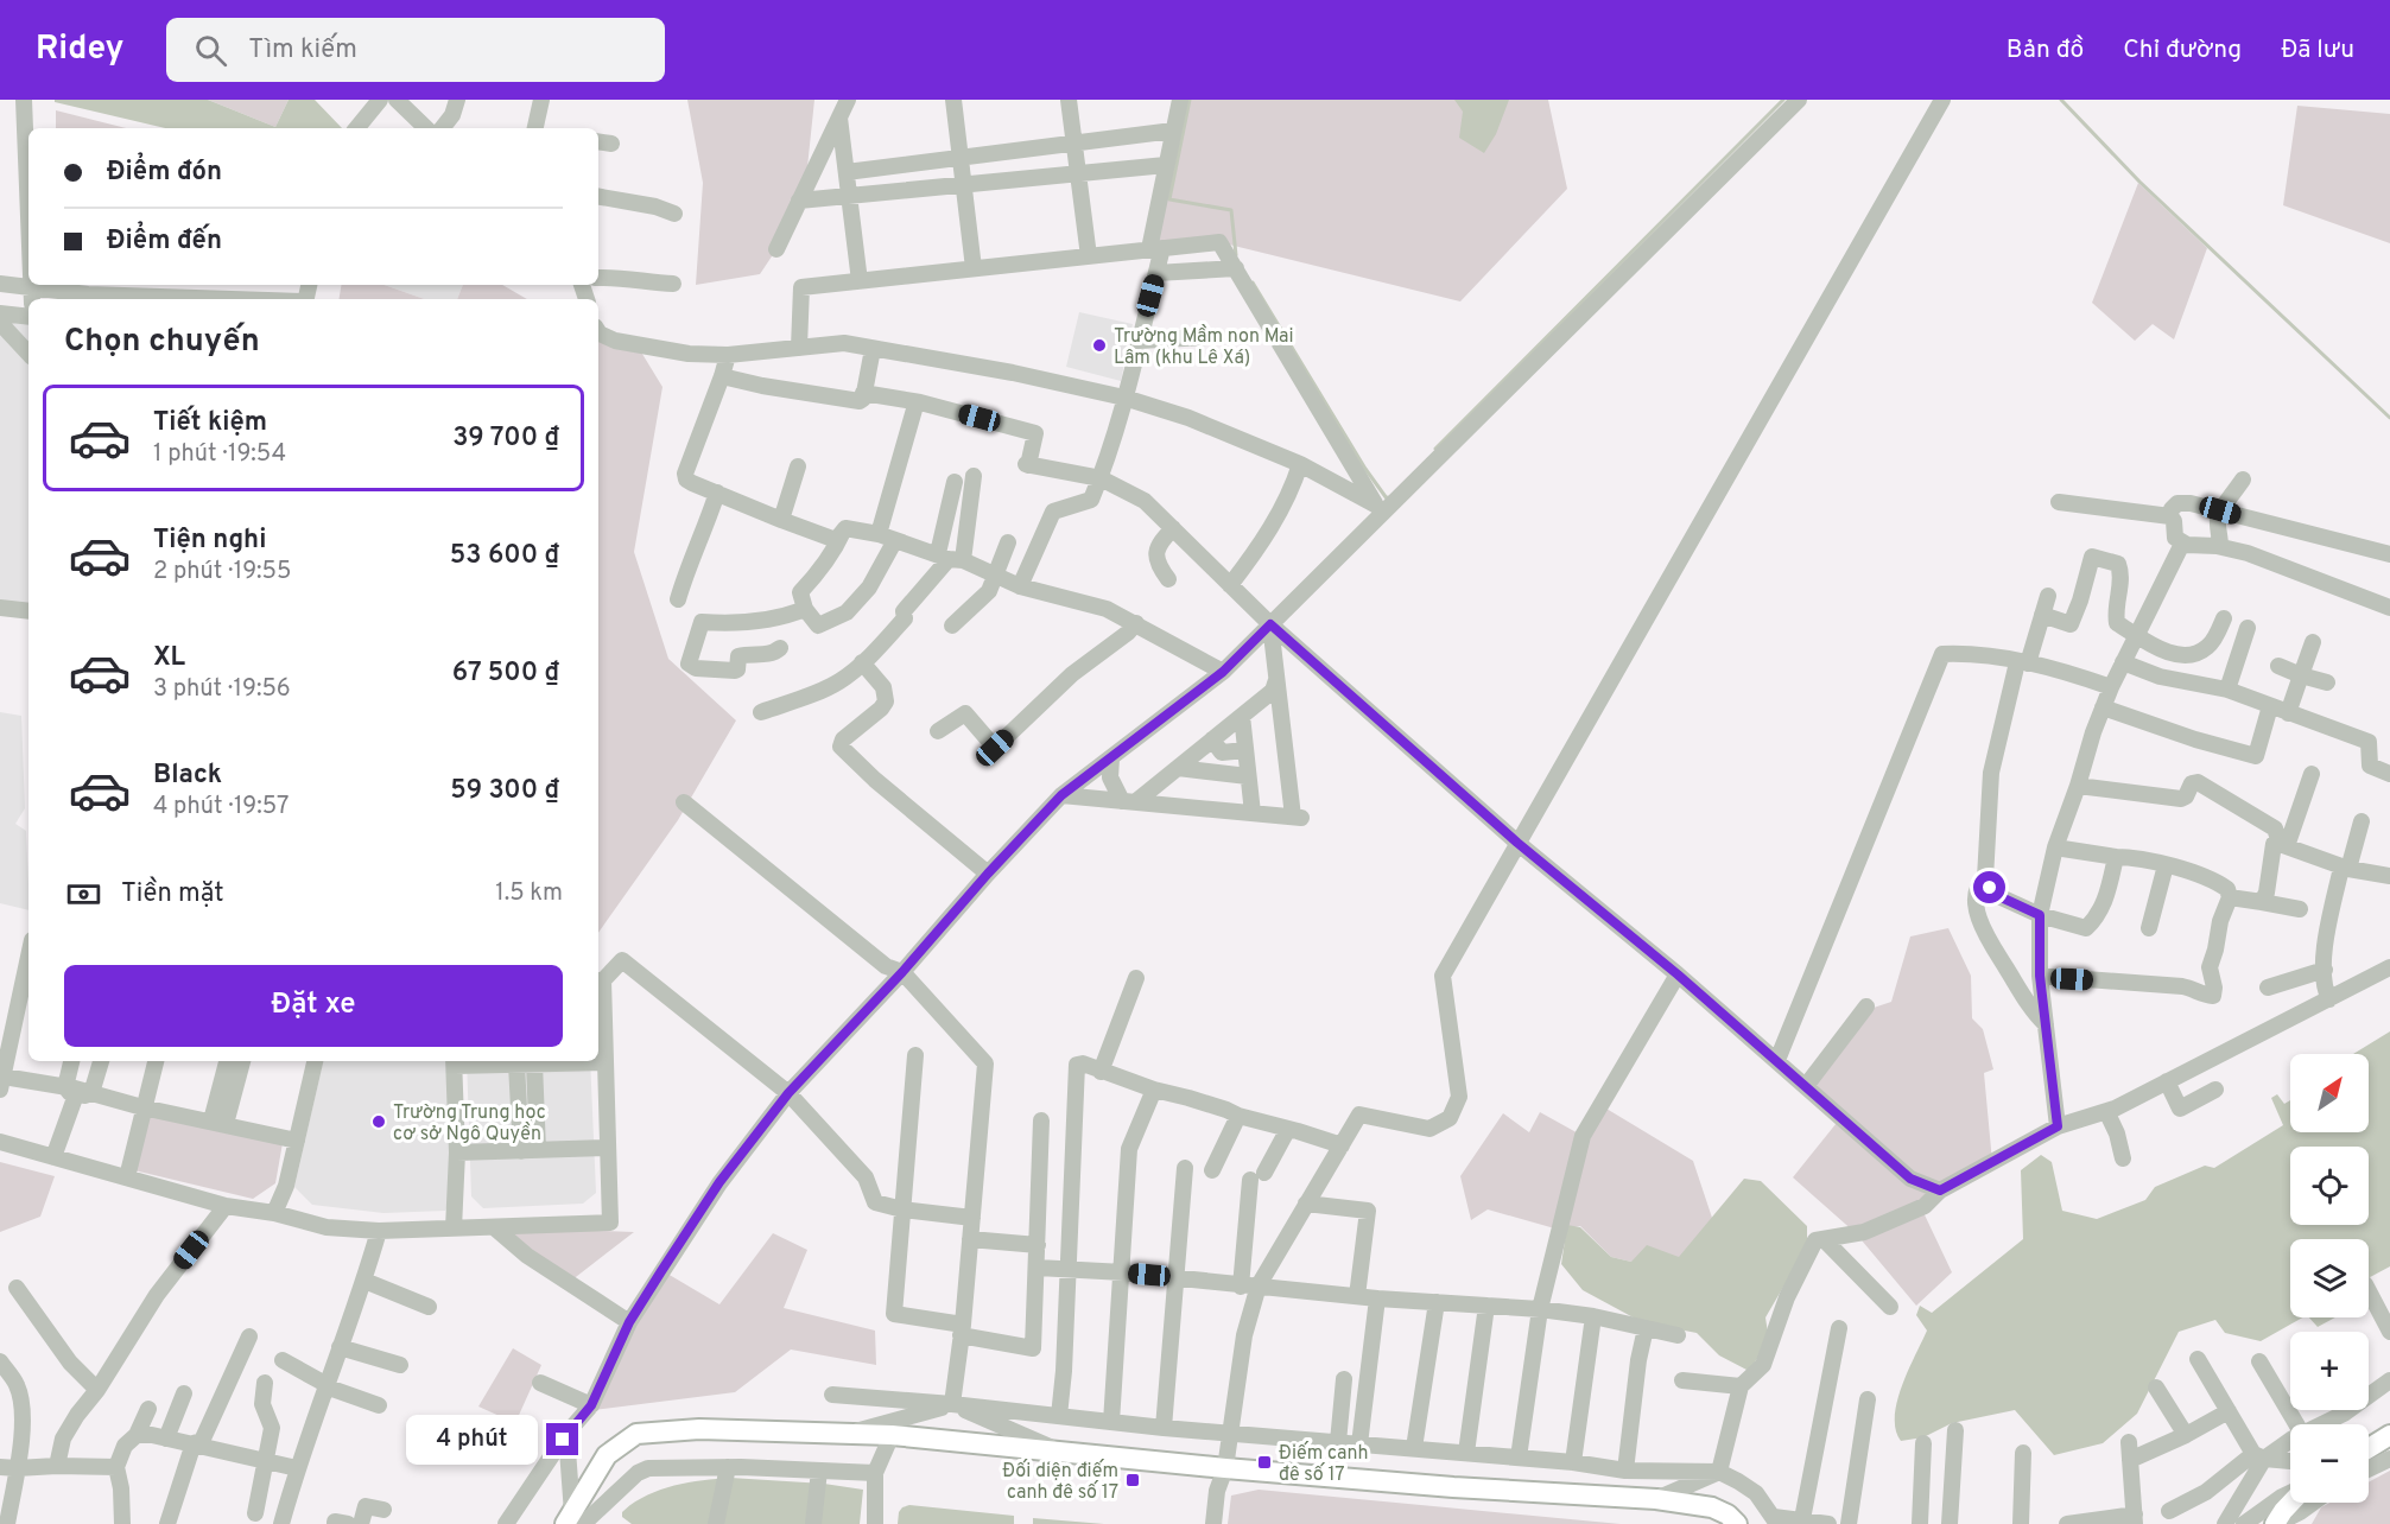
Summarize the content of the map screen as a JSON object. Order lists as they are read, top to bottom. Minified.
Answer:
{"places":{"other":["Trường Mầm non Mai Lâm (khu Lê Xá)","Trường Trung học cơ sở Ngô Quyền"],"transit":["Điếm canh đê số 17","Đối diện điếm canh đê số 17"]},"north":"top right","page":{"header":"Ridey","search":"Tìm kiếm","nav":["Bản đồ","Chỉ đường","Đã lưu"],"banner":["Điểm đón","Điểm đến"],"heading":"Chọn chuyến","list":[{"name":"Tiết kiệm","note":"1 phút · 19:54","value":"39 700 ₫"},{"name":"Tiện nghi","note":"2 phút · 19:55","value":"53 600 ₫"},{"name":"XL","note":"3 phút · 19:56","value":"67 500 ₫"},{"name":"Black","note":"4 phút · 19:57","value":"59 300 ₫"}],"pay":["Tiền mặt","1.5 km"],"buttons":"Đặt xe","map_buttons":["+","−"],"bubble":"4 phút"}}
